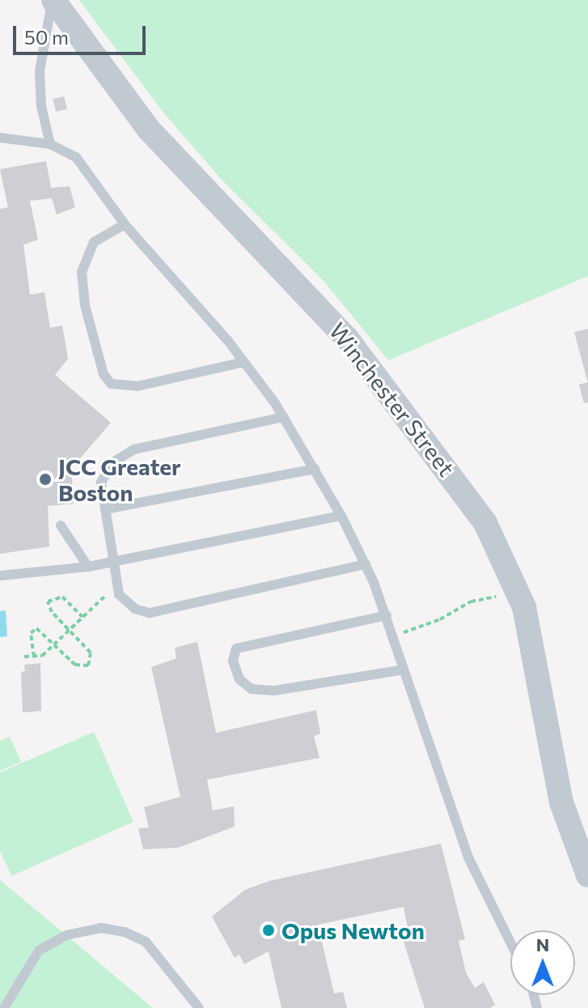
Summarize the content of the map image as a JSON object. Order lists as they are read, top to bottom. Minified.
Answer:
{"streets":{"street":["Winchester Street"]},"places":["JCC Greater Boston","Opus Newton"],"scale_bar":"50 m","north":"top"}
